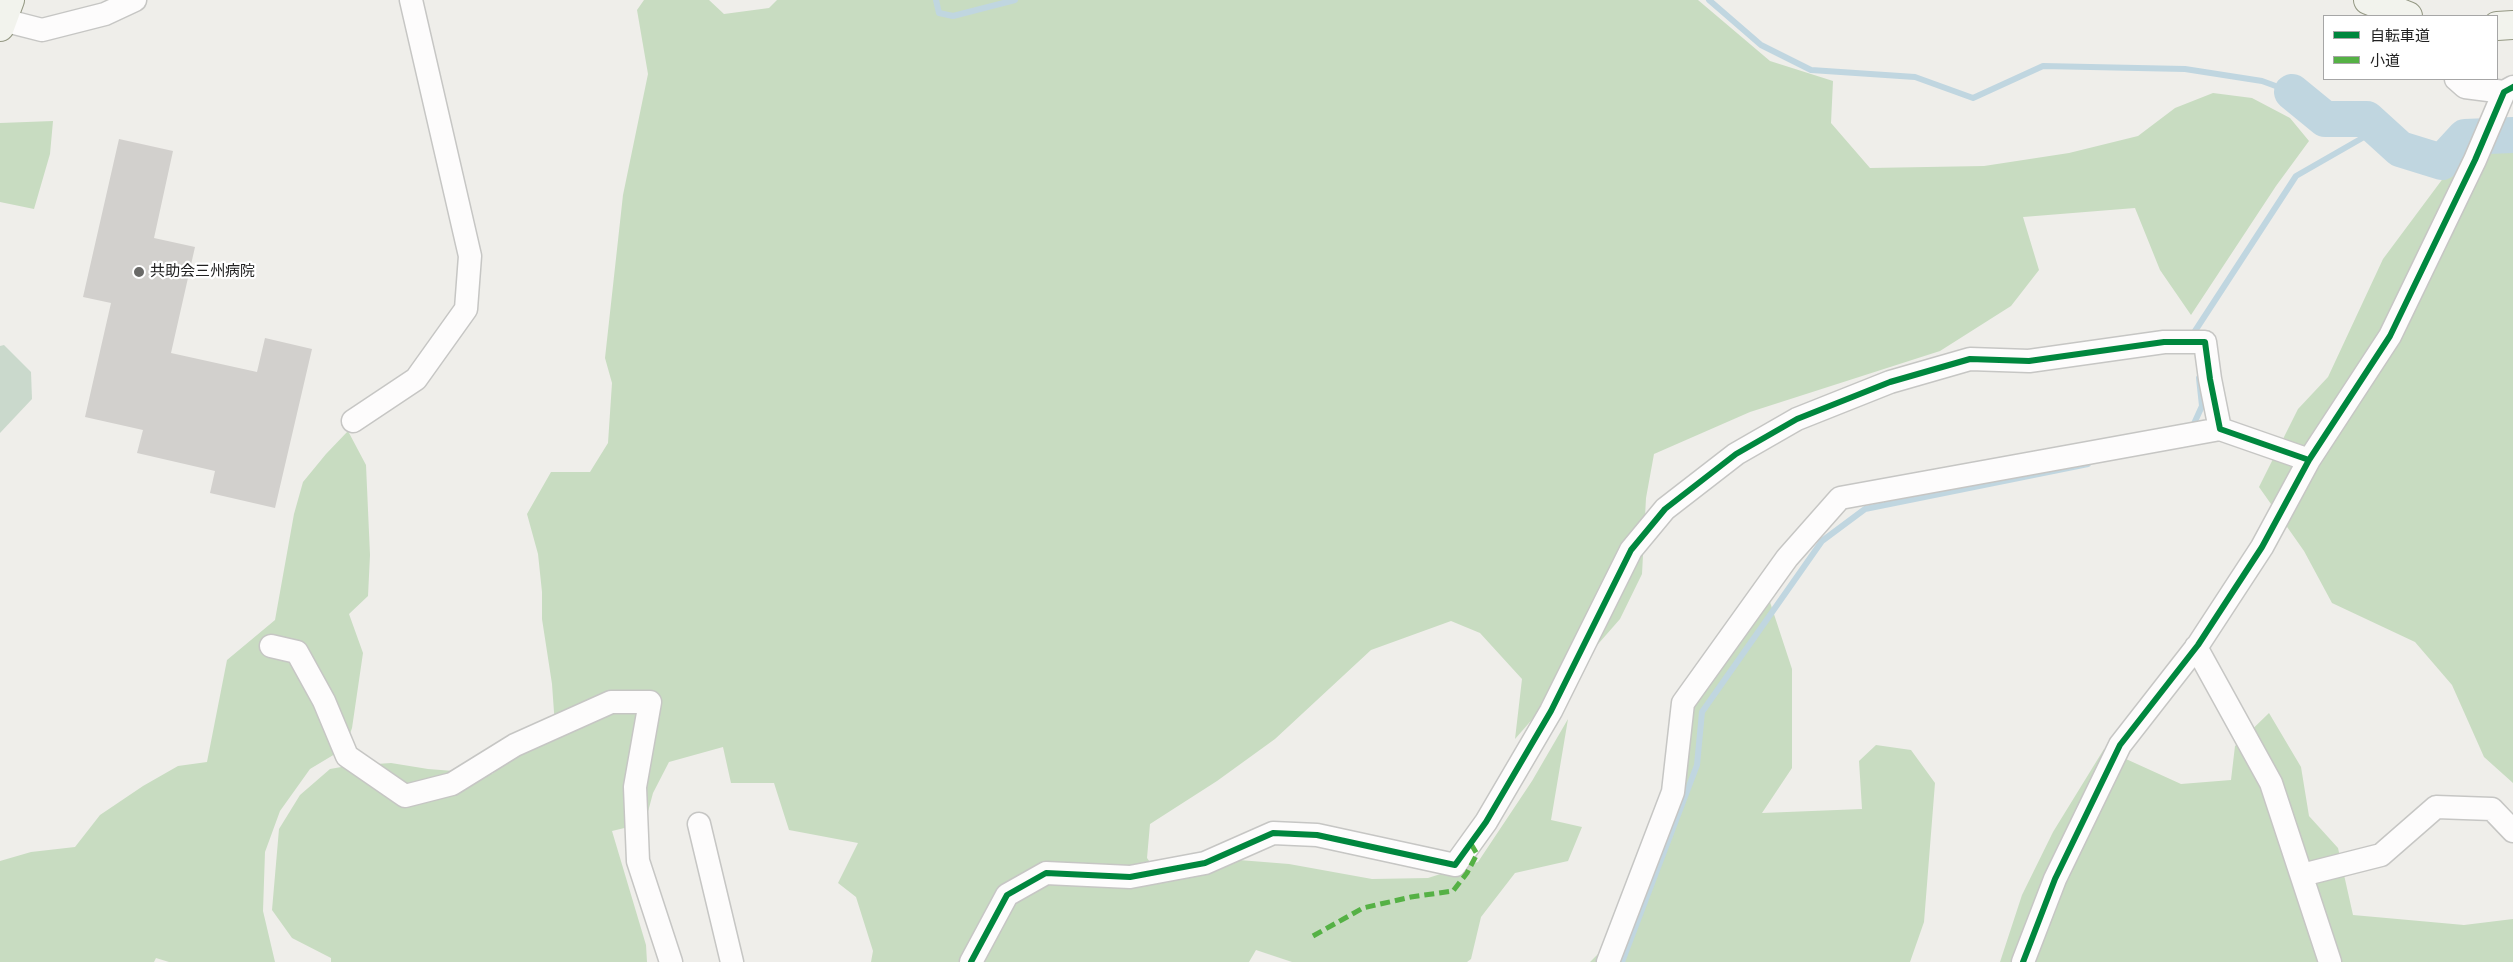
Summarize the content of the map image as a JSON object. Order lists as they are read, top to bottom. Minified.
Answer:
{"places":["共助会三州病院"],"legend":["自転車道","小道"]}
